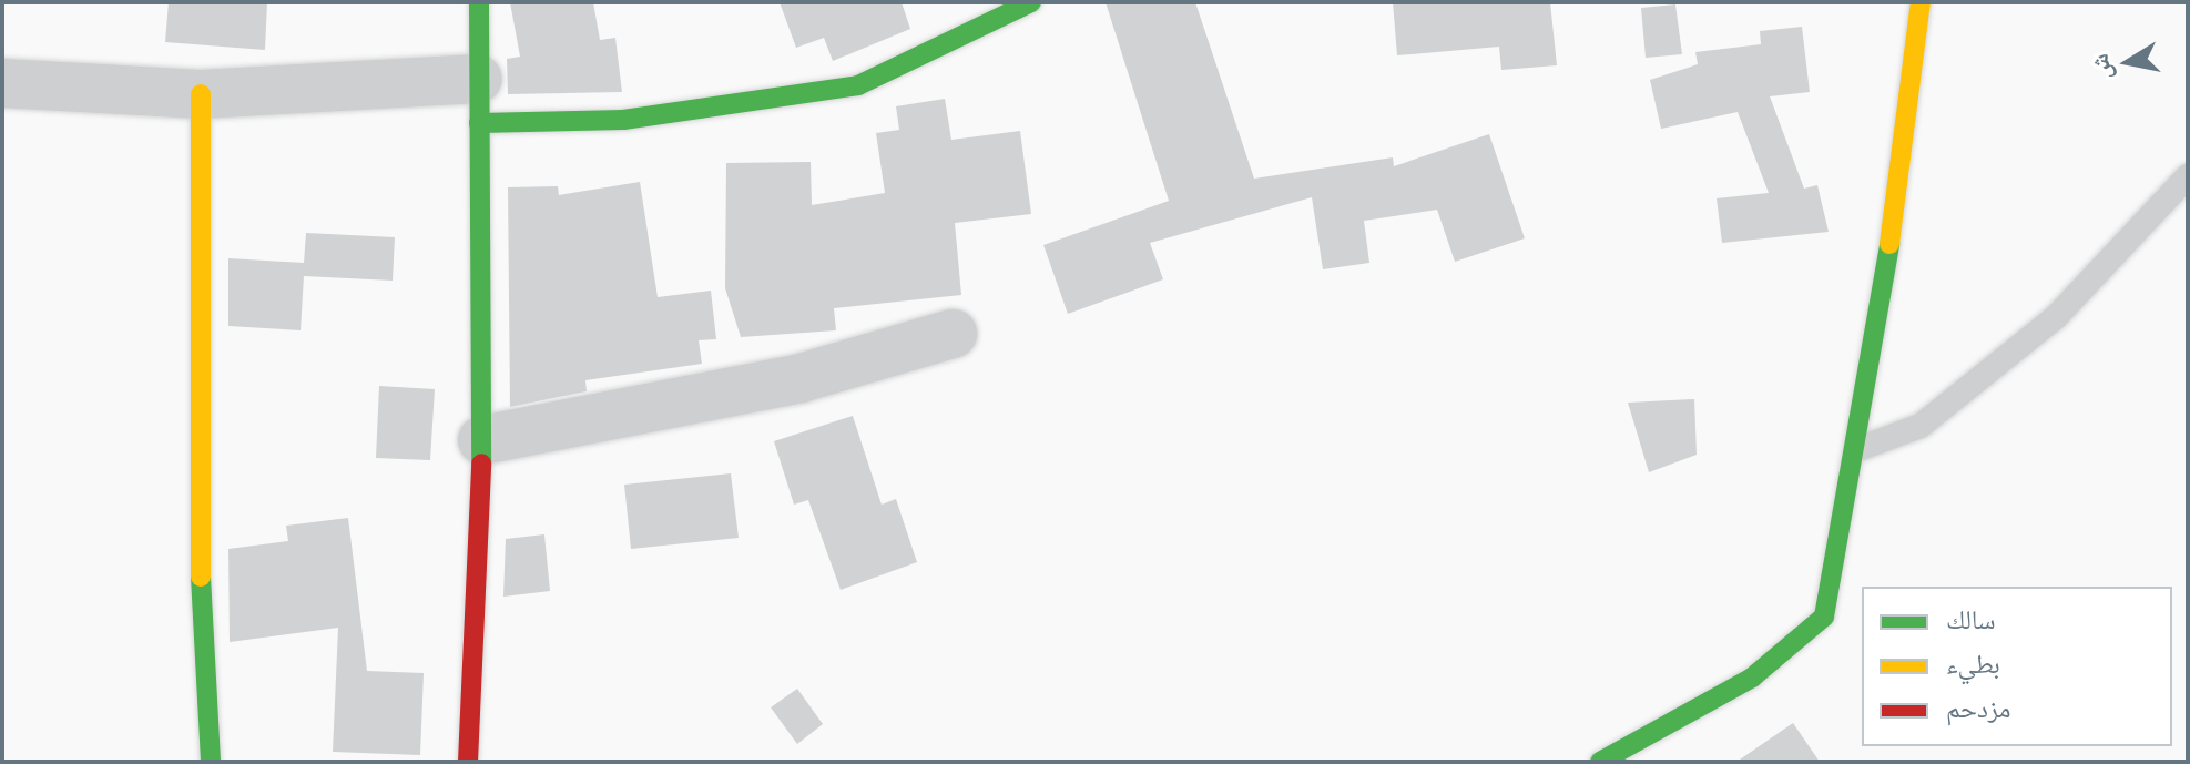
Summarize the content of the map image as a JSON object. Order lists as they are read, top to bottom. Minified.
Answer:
{"legend":["سالك","بطيء","مزدحم"],"north":"left"}
